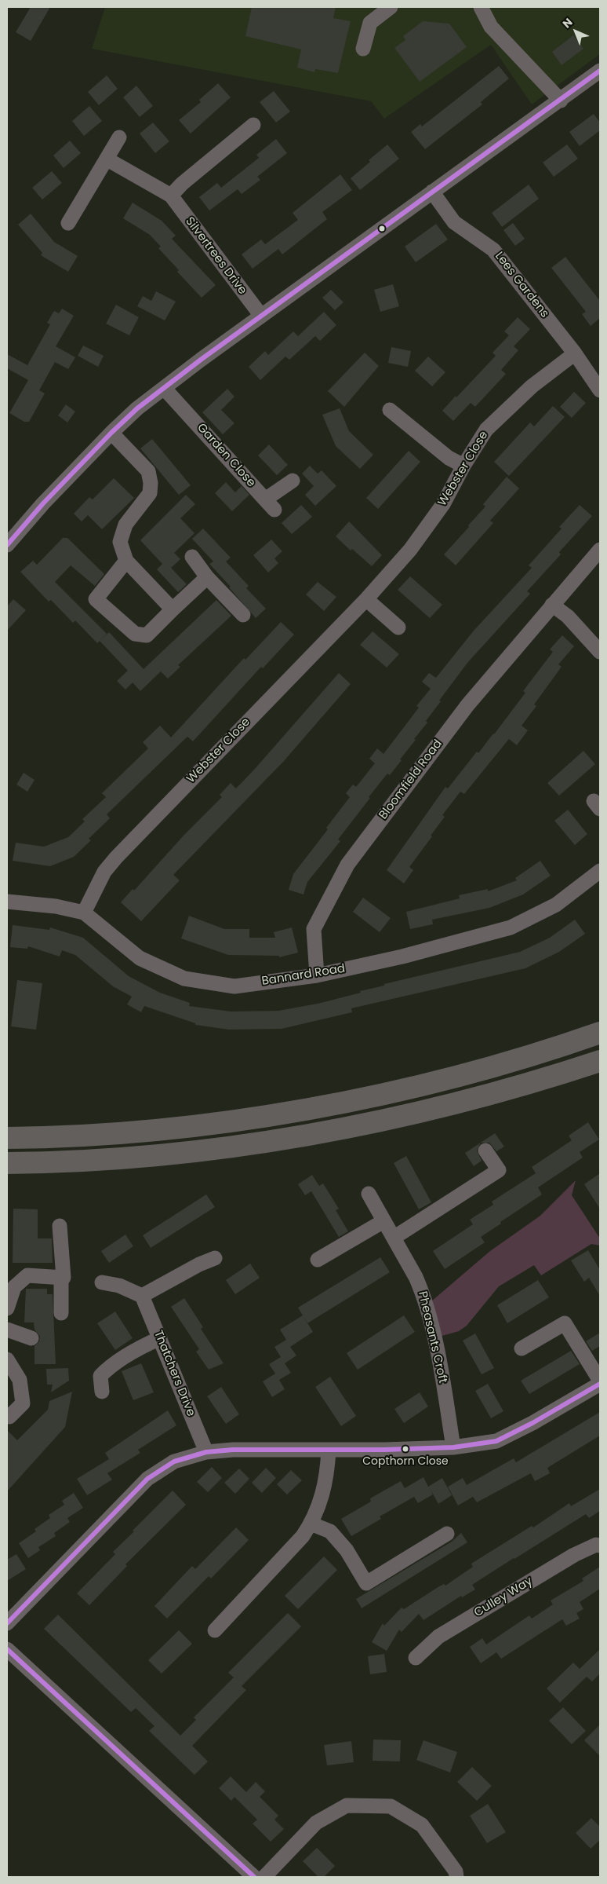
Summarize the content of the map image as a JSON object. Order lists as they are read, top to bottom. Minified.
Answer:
{"streets":{"street":["Silvertrees Drive","Lees Gardens","Garden Close","Webster Close","Bloomfield Road","Bannard Road","Pheasants Croft","Thatchers Drive","Culley Way"]},"crossings":[["Lees Gardens","Webster Close"],["Webster Close","Bannard Road"],["Bloomfield Road","Bannard Road"]],"places":["Copthorn Close"],"north":"top left"}
